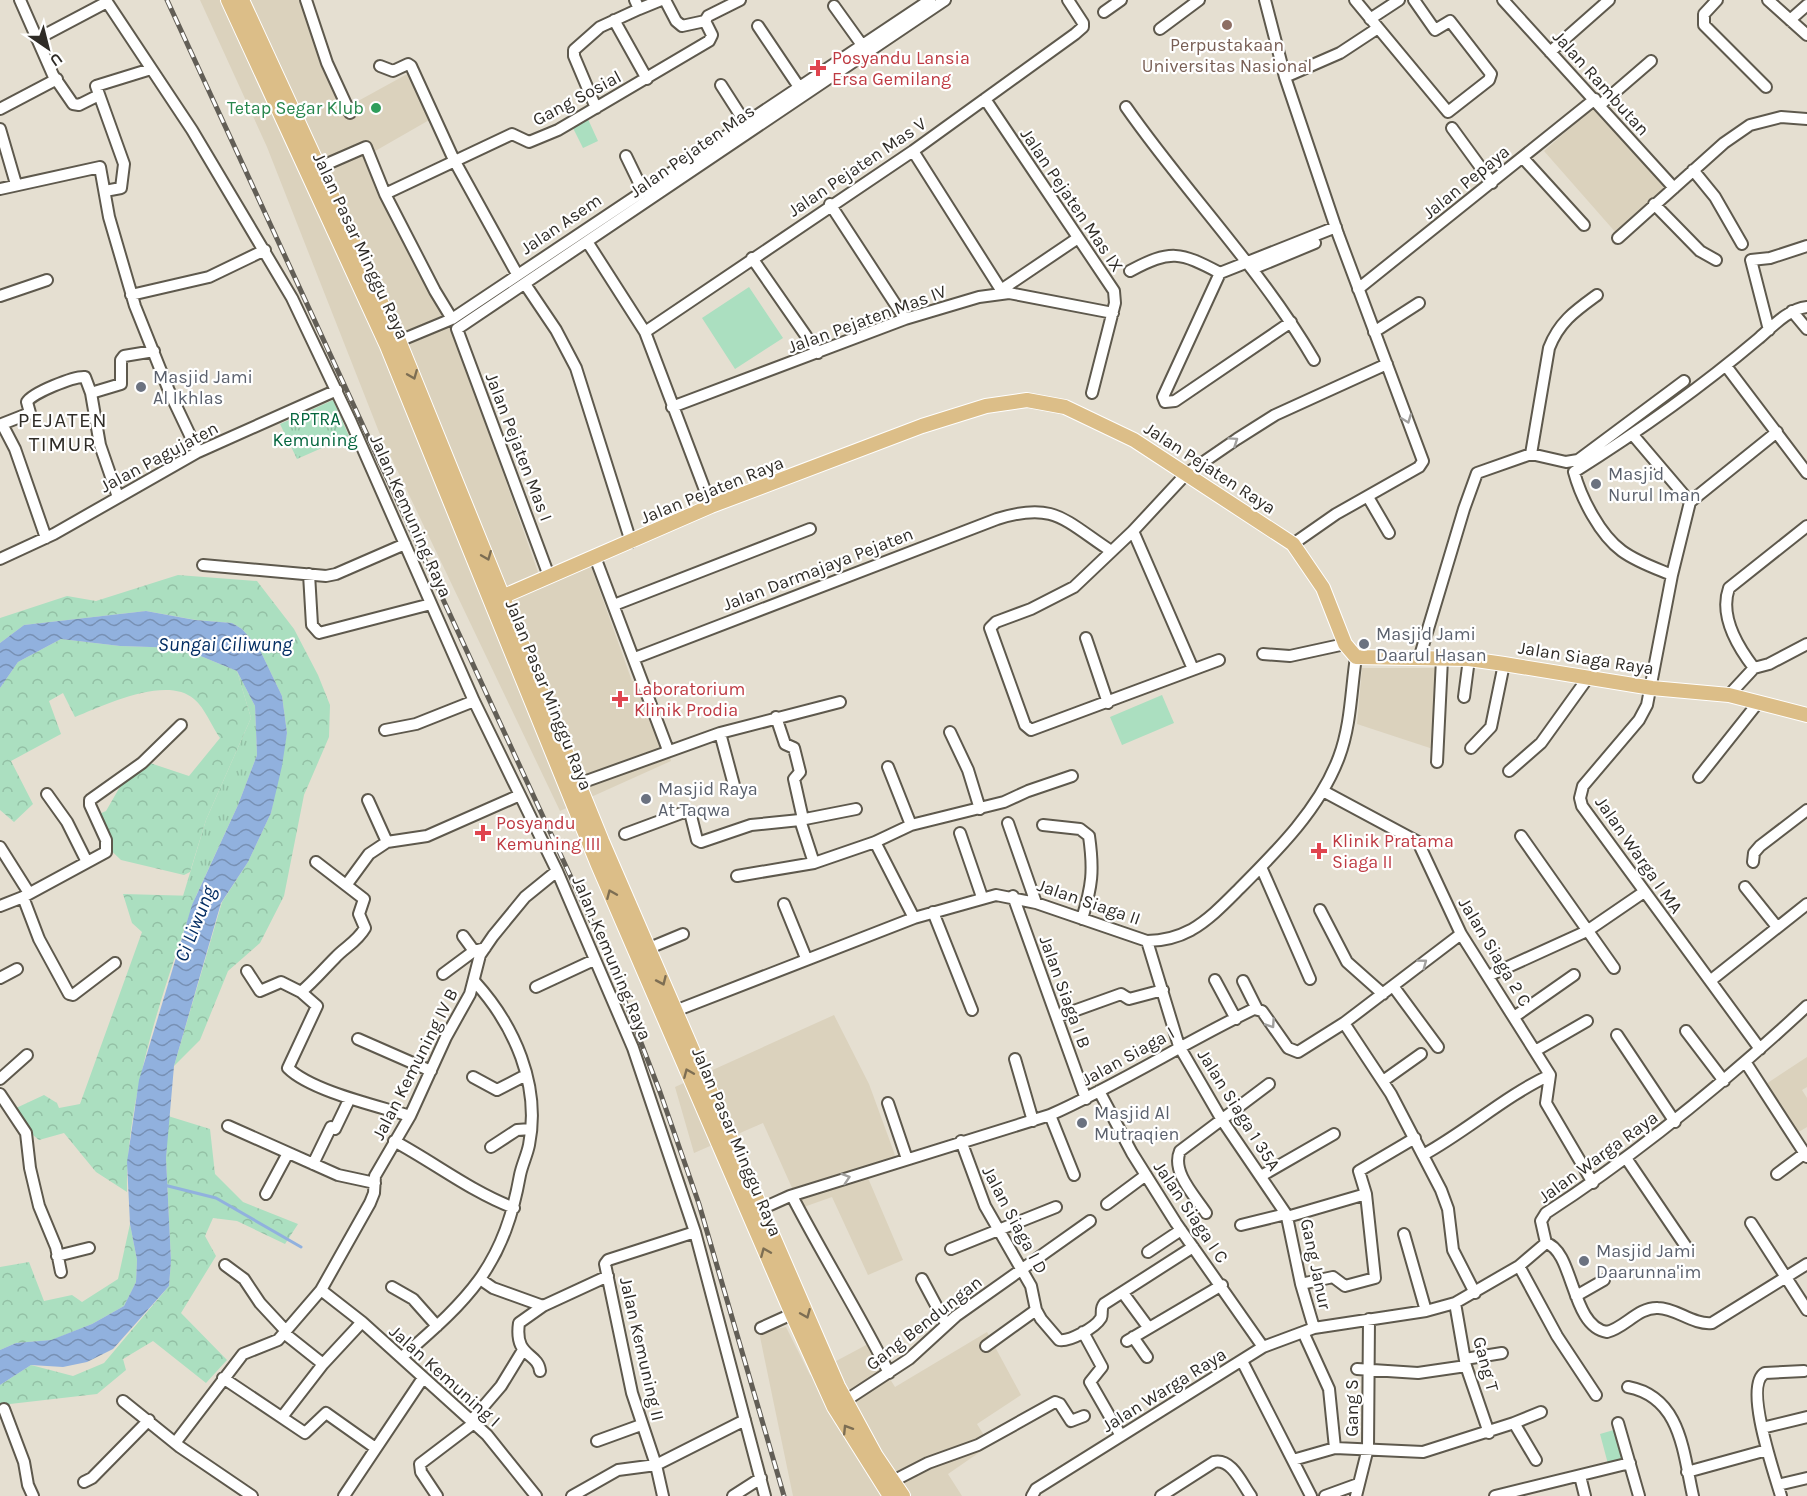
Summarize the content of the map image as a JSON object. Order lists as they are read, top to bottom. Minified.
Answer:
{"streets":{"main road":["Jalan Pasar Minggu Raya","Jalan Pejaten Raya","Jalan Siaga Raya"],"street":["Jalan Rambutan","Gang Sosial","Jalan Pejaten Mas","Jalan Pejaten Mas V","Jalan Pepaya","Jalan Pejaten Mas IX","Jalan Asem","Jalan Pejaten Mas IV","Jalan Pejaten Mas I","Jalan Pagujaten","Jalan Kemuning Raya","Jalan Darmajaya Pejaten","Jalan Warga I MA","Jalan Siaga II","Jalan Siaga 2 C","Jalan Siaga I B","Jalan Siaga I","Jalan Kemuning IV B","Jalan Siaga 1 35A","Jalan Warga Raya","Jalan Siaga I C","Jalan Siaga I D","Gang Janur","Gang Bendungan","Jalan Kemuning II","Gang T","Jalan Kemuning I","Gang S"]},"crossings":[["Jalan Rambutan","Jalan Pepaya"],["Gang Sosial","Jalan Pejaten Mas I"],["Jalan Pejaten Mas","Jalan Asem"],["Jalan Pejaten Mas","Jalan Pejaten Mas I"],["Jalan Pejaten Mas V","Jalan Pejaten Mas IX"],["Jalan Pejaten Mas IX","Jalan Pejaten Mas IV"],["Jalan Asem","Jalan Pejaten Mas I"],["Jalan Pasar Minggu Raya","Jalan Pejaten Raya"],["Jalan Pasar Minggu Raya","Jalan Siaga II"],["Jalan Pasar Minggu Raya","Jalan Siaga I"],["Jalan Pasar Minggu Raya","Gang Bendungan"],["Jalan Pejaten Mas I","Jalan Pejaten Raya"],["Jalan Pagujaten","Jalan Kemuning Raya"],["Jalan Kemuning Raya","Jalan Kemuning IV B"],["Jalan Kemuning Raya","Jalan Kemuning II"],["Jalan Siaga Raya","Jalan Warga I MA"],["Jalan Siaga Raya","Jalan Siaga II"],["Jalan Warga I MA","Jalan Warga Raya"],["Jalan Siaga II","Jalan Siaga 2 C"],["Jalan Siaga II","Jalan Siaga I B"],["Jalan Siaga II","Jalan Siaga 1 35A"],["Jalan Siaga I B","Jalan Siaga I"],["Jalan Siaga I","Jalan Siaga 1 35A"],["Jalan Siaga I","Jalan Siaga I C"],["Jalan Siaga I","Jalan Siaga I D"],["Jalan Kemuning IV B","Jalan Kemuning I"],["Jalan Warga Raya","Jalan Siaga I C"],["Jalan Warga Raya","Gang Janur"],["Jalan Warga Raya","Gang T"],["Jalan Warga Raya","Gang S"],["Jalan Siaga I D","Gang Bendungan"]],"districts":["PEJATEN TIMUR"],"water":["Sungai Ciliwung","Ci Liwung"],"parks":["RPTRA Kemuning"],"places":{"other":["Perpustakaan Universitas Nasional","Tetap Segar Klub","Masjid Jami Al Ikhlas","Masjid Nurul Iman","Masjid Jami Daarul Hasan","Masjid Raya At Taqwa","Masjid Al Mutraqien","Masjid Jami Daarunna'im"],"health":["Posyandu Lansia Ersa Gemilang","Laboratorium Klinik Prodia","Posyandu Kemuning III","Klinik Pratama Siaga II"]},"north":"bottom right"}
